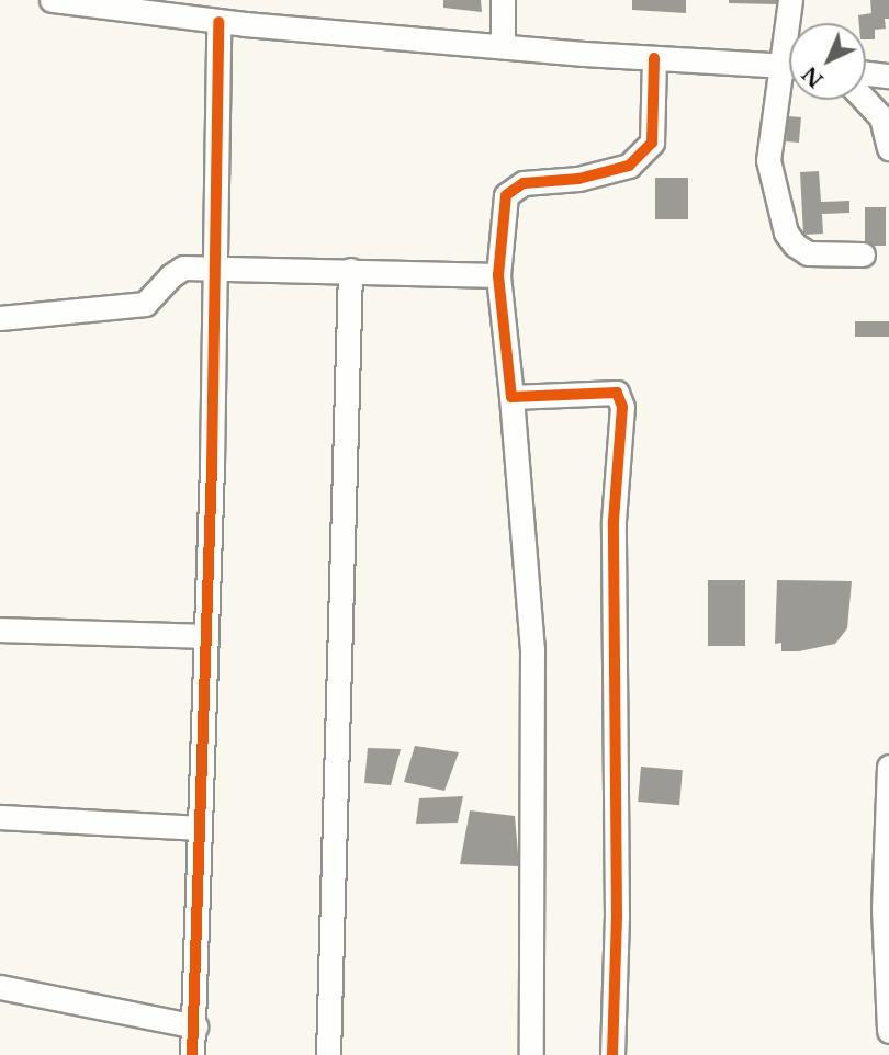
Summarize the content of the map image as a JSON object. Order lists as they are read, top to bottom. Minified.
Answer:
{"north":"bottom left"}
